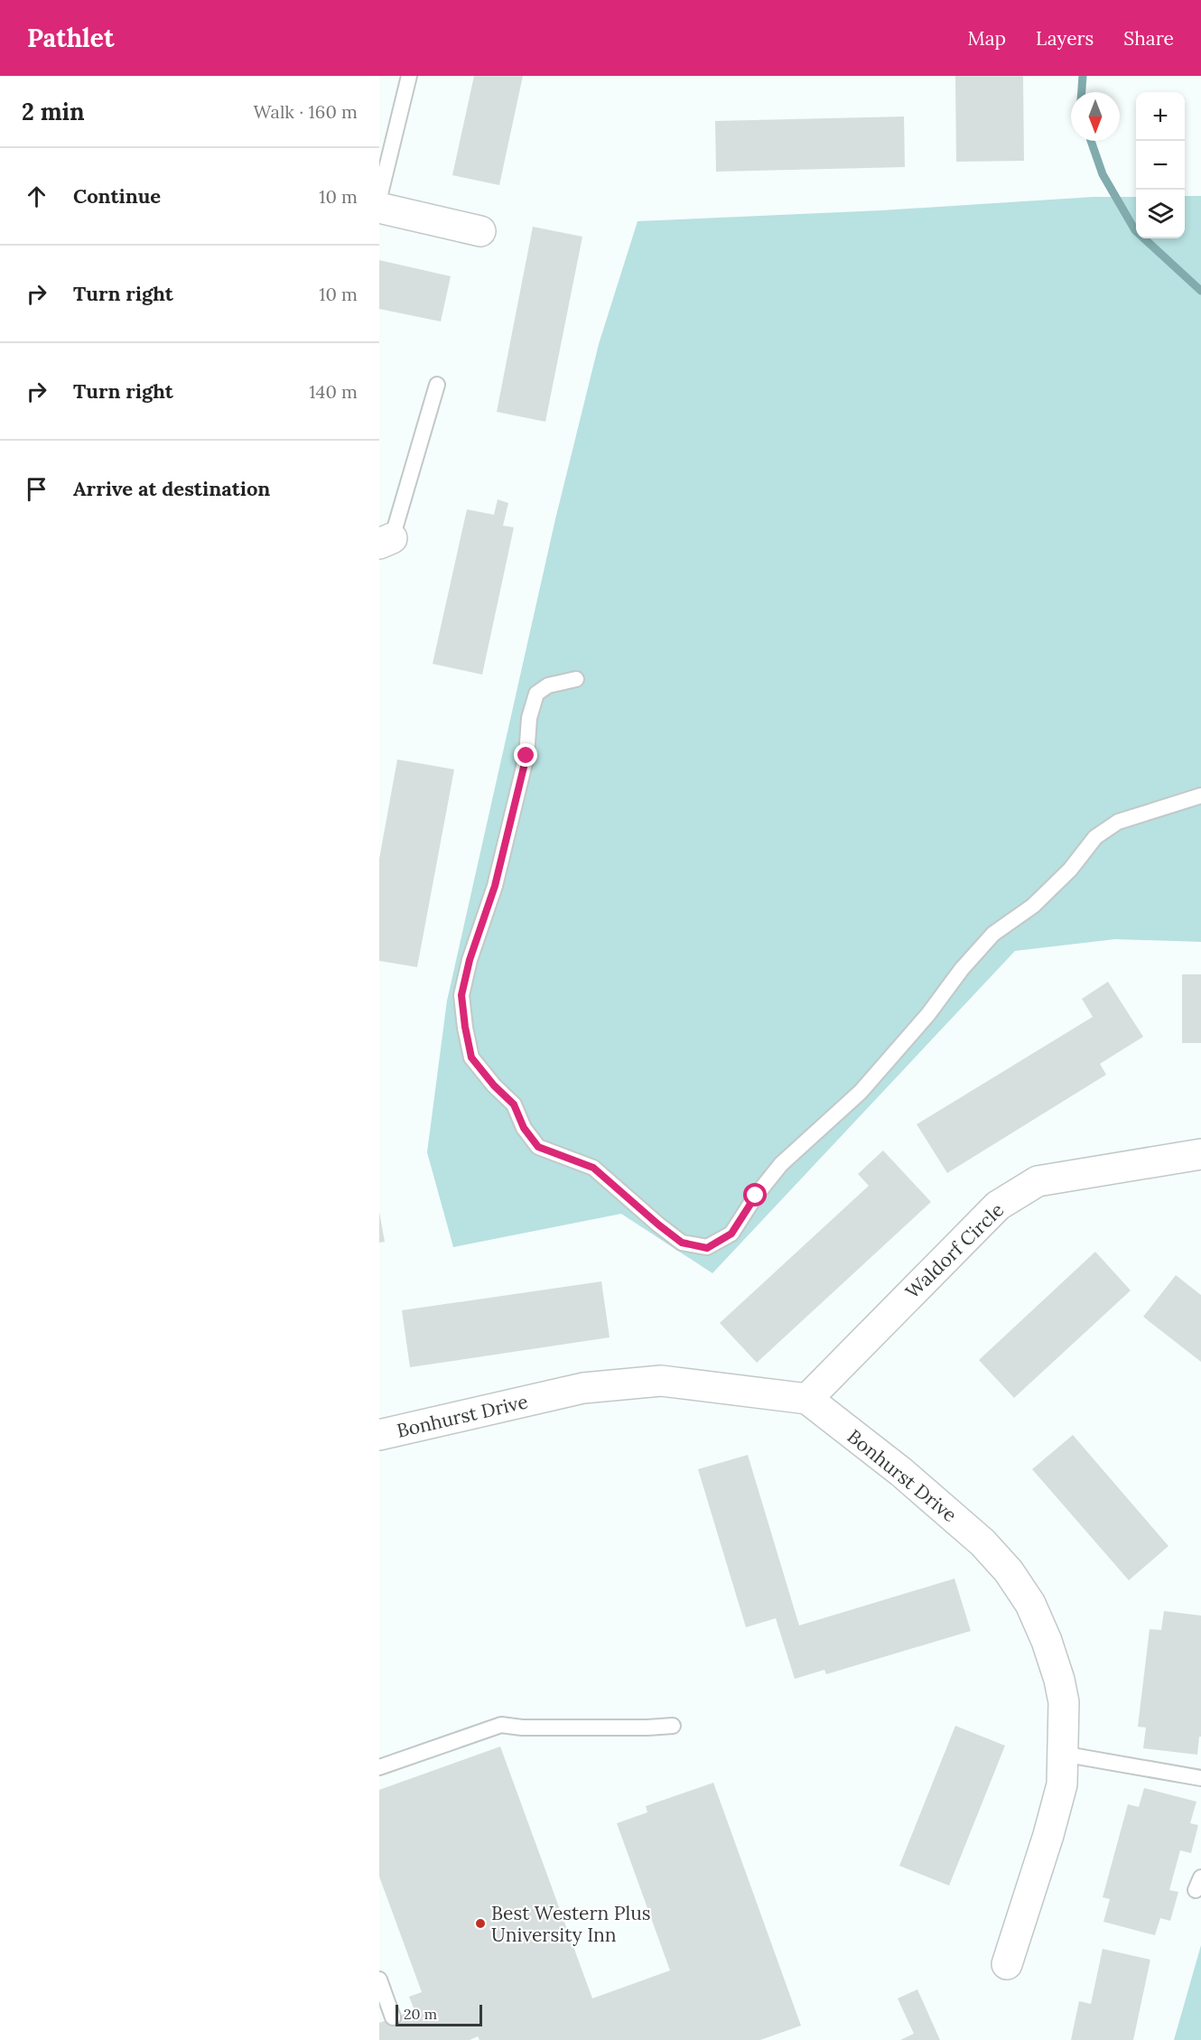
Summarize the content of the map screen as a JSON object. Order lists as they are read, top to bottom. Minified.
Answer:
{"streets":{"street":["Waldorf Circle","Bonhurst Drive"]},"crossings":[["Waldorf Circle","Bonhurst Drive"]],"places":["Best Western Plus University Inn"],"scale_bar":"20 m","north":"bottom","page":{"header":"Pathlet","nav":["Map","Layers","Share"],"heading":["2 min","Walk · 160 m"],"map_buttons":["+","−"],"list":[["Continue","10 m"],["Turn right","10 m"],["Turn right","140 m"],"Arrive at destination"],"scale":"20 m"}}
